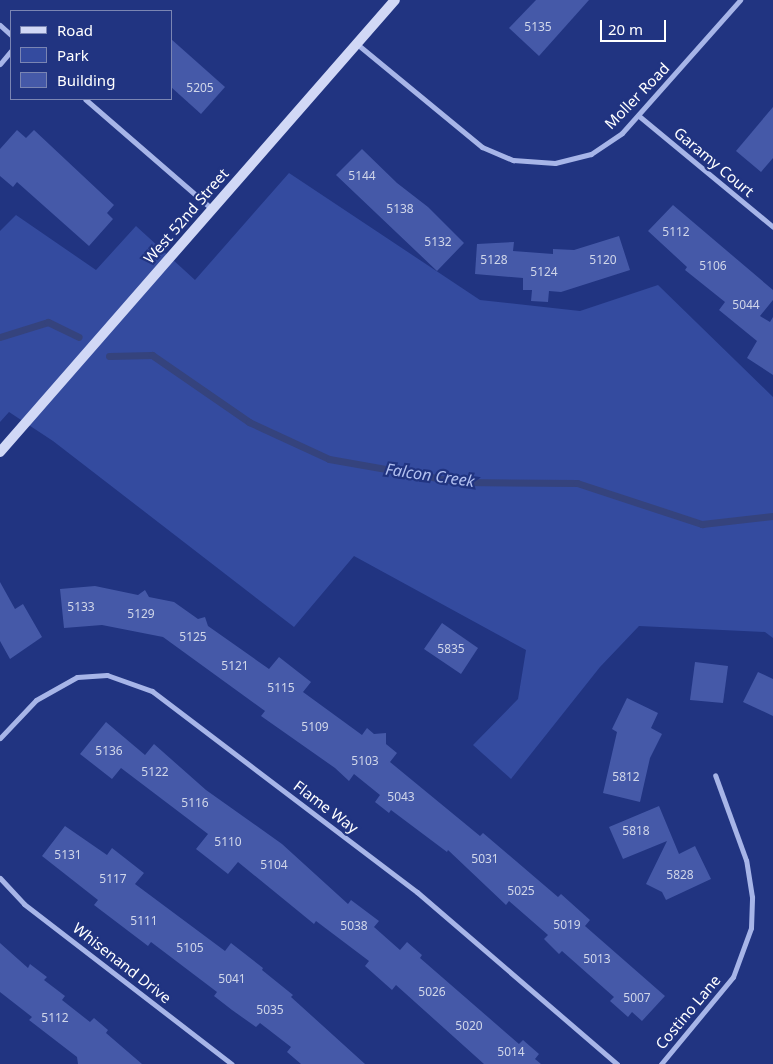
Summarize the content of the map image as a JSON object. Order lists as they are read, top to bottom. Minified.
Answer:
{"streets":{"street":["Moller Road","Garamy Court","West 52nd Street","Flame Way","Whisenand Drive","Costino Lane"]},"crossings":[["Moller Road","Garamy Court"],["Moller Road","West 52nd Street"]],"water":["Falcon Creek"],"house_numbers":["5135","5205","5144","5138","5112","5132","5128","5120","5106","5124","5044","5133","5129","5125","5835","5121","5115","5109","5136","5103","5122","5812","5043","5116","5818","5110","5131","5031","5104","5828","5117","5025","5111","5019","5038","5105","5013","5041","5026","5007","5035","5112","5020","5014"],"legend":["Road","Park","Building"],"scale_bar":"20 m"}
